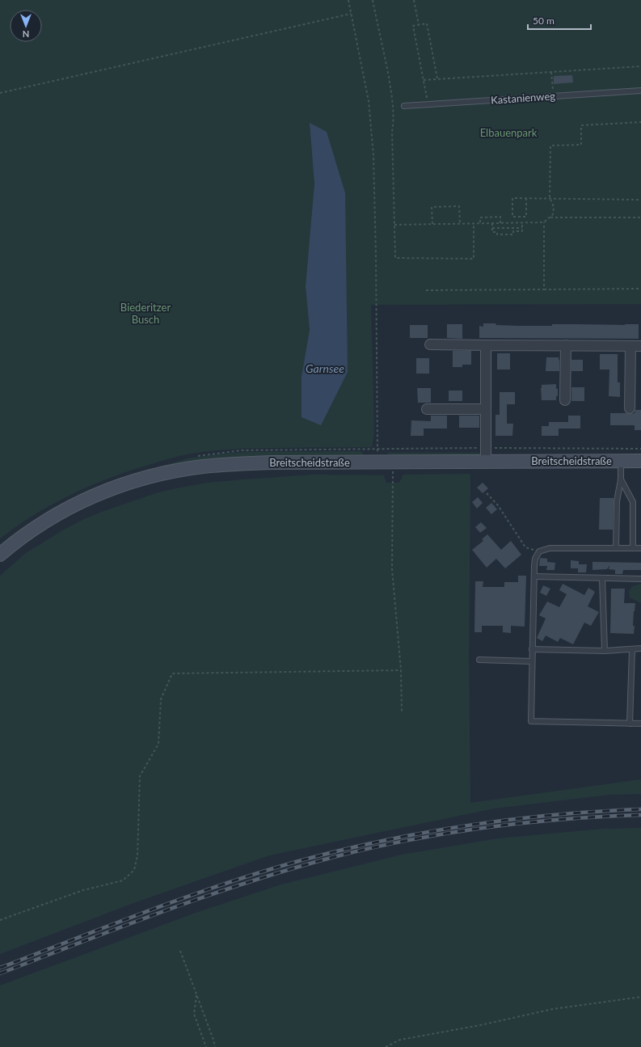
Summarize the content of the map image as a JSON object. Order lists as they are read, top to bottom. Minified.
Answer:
{"streets":{"street":["Breitscheidstraße"],"lane":["Kastanienweg"]},"water":["Garnsee"],"parks":["Elbauenpark","Biederitzer Busch"],"scale_bar":"50 m","north":"bottom"}
